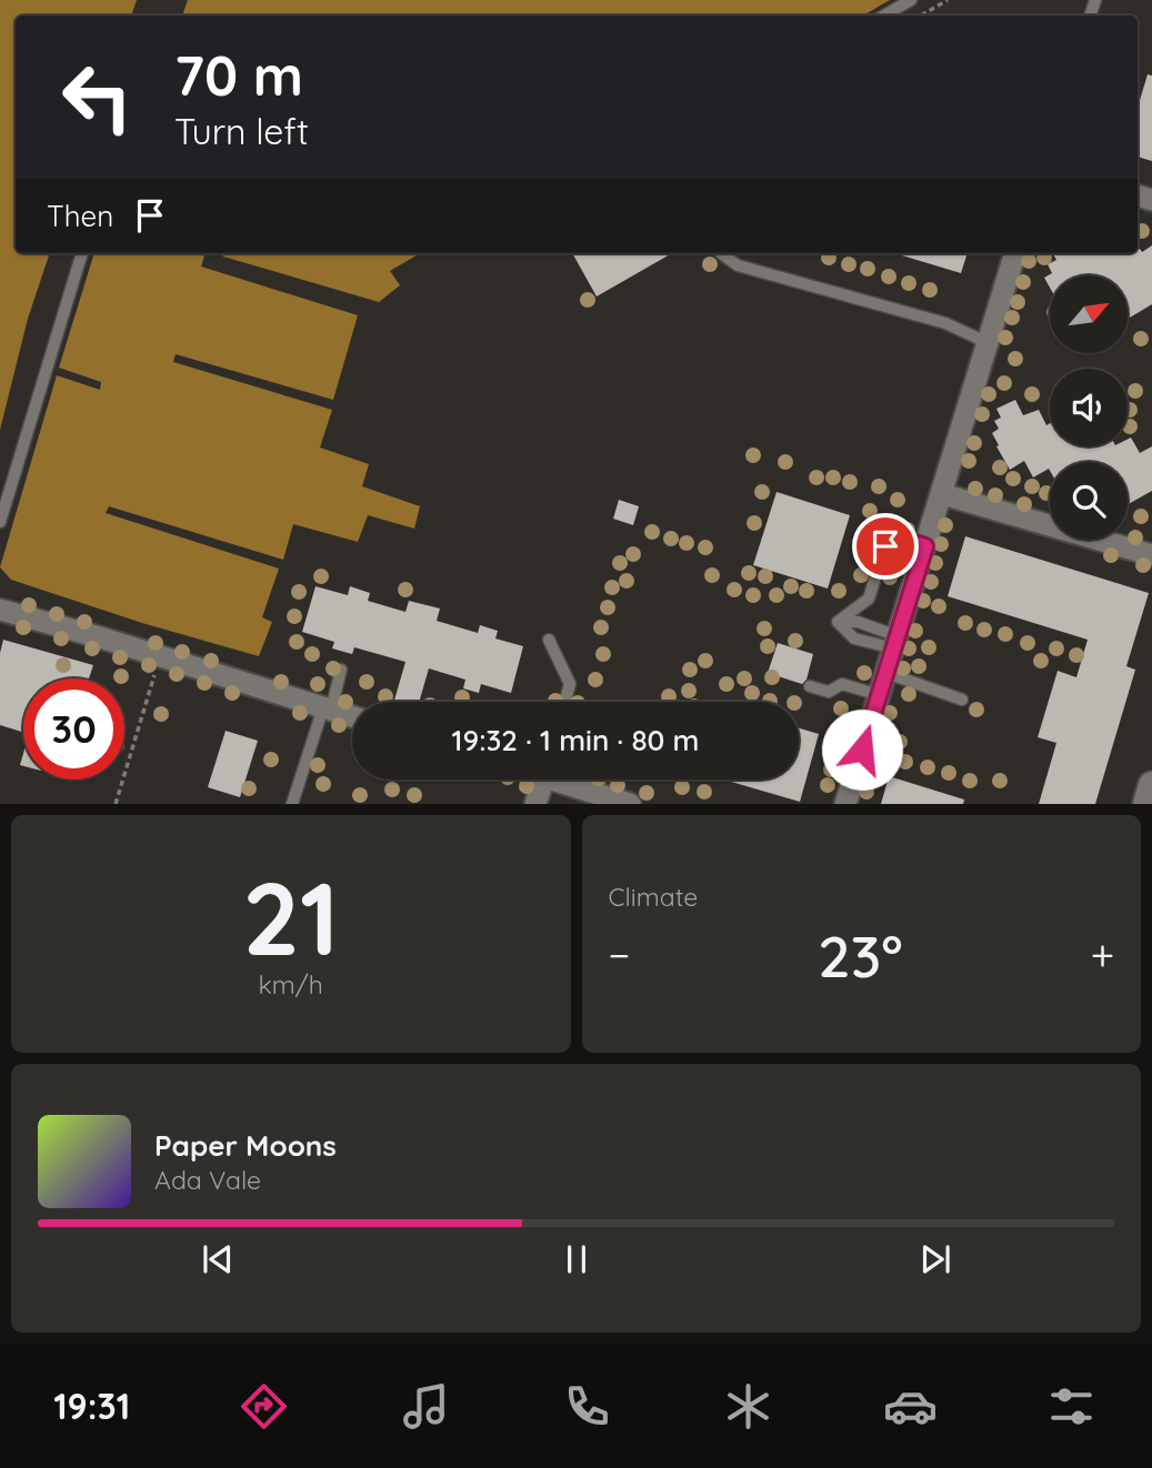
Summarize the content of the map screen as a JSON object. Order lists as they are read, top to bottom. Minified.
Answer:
{"north":"top right","page":{"turn":["70 m","Turn left"],"then":"Then","limit":"30","trip":"19:32 · 1 min · 80 m","tile":[["21","km/h"],"Climate"],"heat":["−","23°","+"],"song":["Paper Moons","Ada Vale"],"tabs":"19:31"}}
